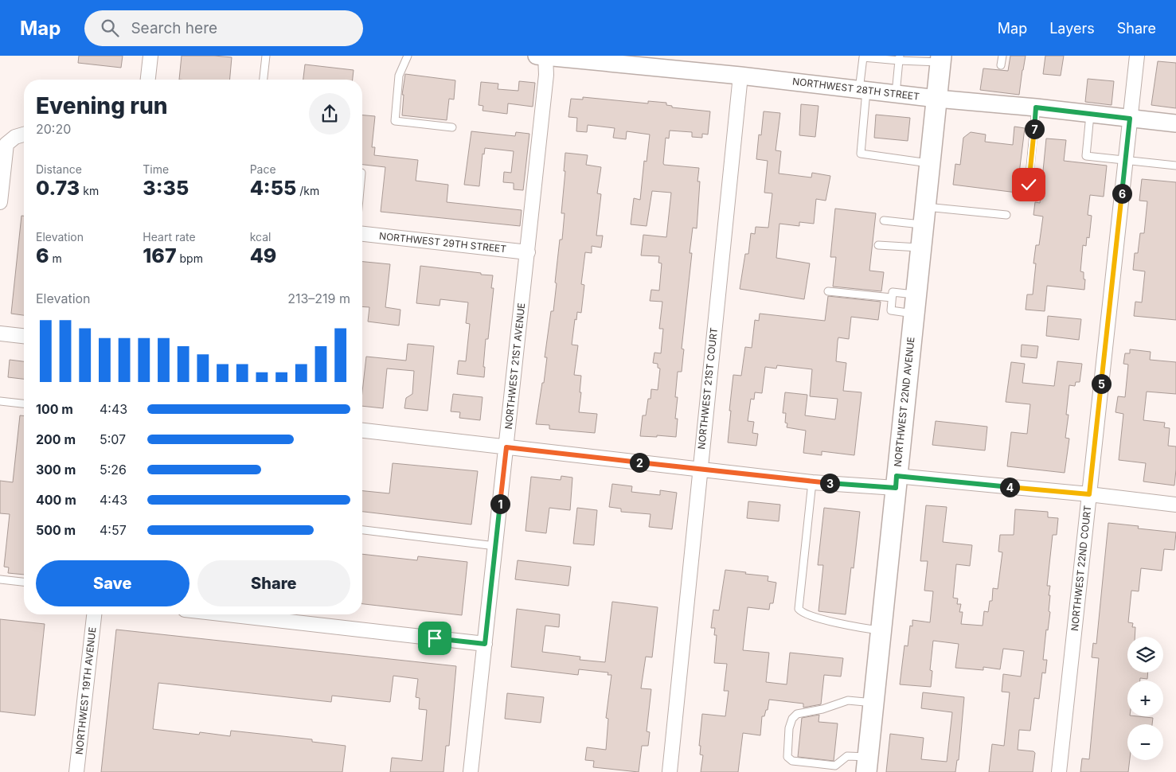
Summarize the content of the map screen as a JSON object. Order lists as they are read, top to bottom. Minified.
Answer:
{"streets":{"main road":["NORTHWEST 22ND AVENUE"],"street":["NORTHWEST 28TH STREET","NORTHWEST 29TH STREET","NORTHWEST 21ST AVENUE","NORTHWEST 21ST COURT","NORTHWEST 22ND COURT","NORTHWEST 19TH AVENUE"]},"crossings":[["NORTHWEST 28TH STREET","NORTHWEST 21ST AVENUE"],["NORTHWEST 28TH STREET","NORTHWEST 21ST COURT"],["NORTHWEST 28TH STREET","NORTHWEST 22ND AVENUE"],["NORTHWEST 28TH STREET","NORTHWEST 22ND COURT"],["NORTHWEST 29TH STREET","NORTHWEST 21ST AVENUE"]],"page":{"header":"Map","search":"Search here","nav":["Map","Layers","Share"],"heading":["Evening run","20:20"],"pins":["7","6","5","2","3","4","1"],"stats":[["Distance","0.73 km"],["Time","3:35"],["Pace","4:55 /km"],["Elevation","6 m"],["Heart rate","167 bpm"],["kcal","49"]],"chart":["Elevation","213–219 m"],"list":[{"name":"100 m","note":"4:43"},{"name":"200 m","note":"5:07"},{"name":"300 m","note":"5:26"},{"name":"400 m","note":"4:43"},{"name":"500 m","note":"4:57"}],"buttons":["Save","Share"],"map_buttons":["+","−"]}}
